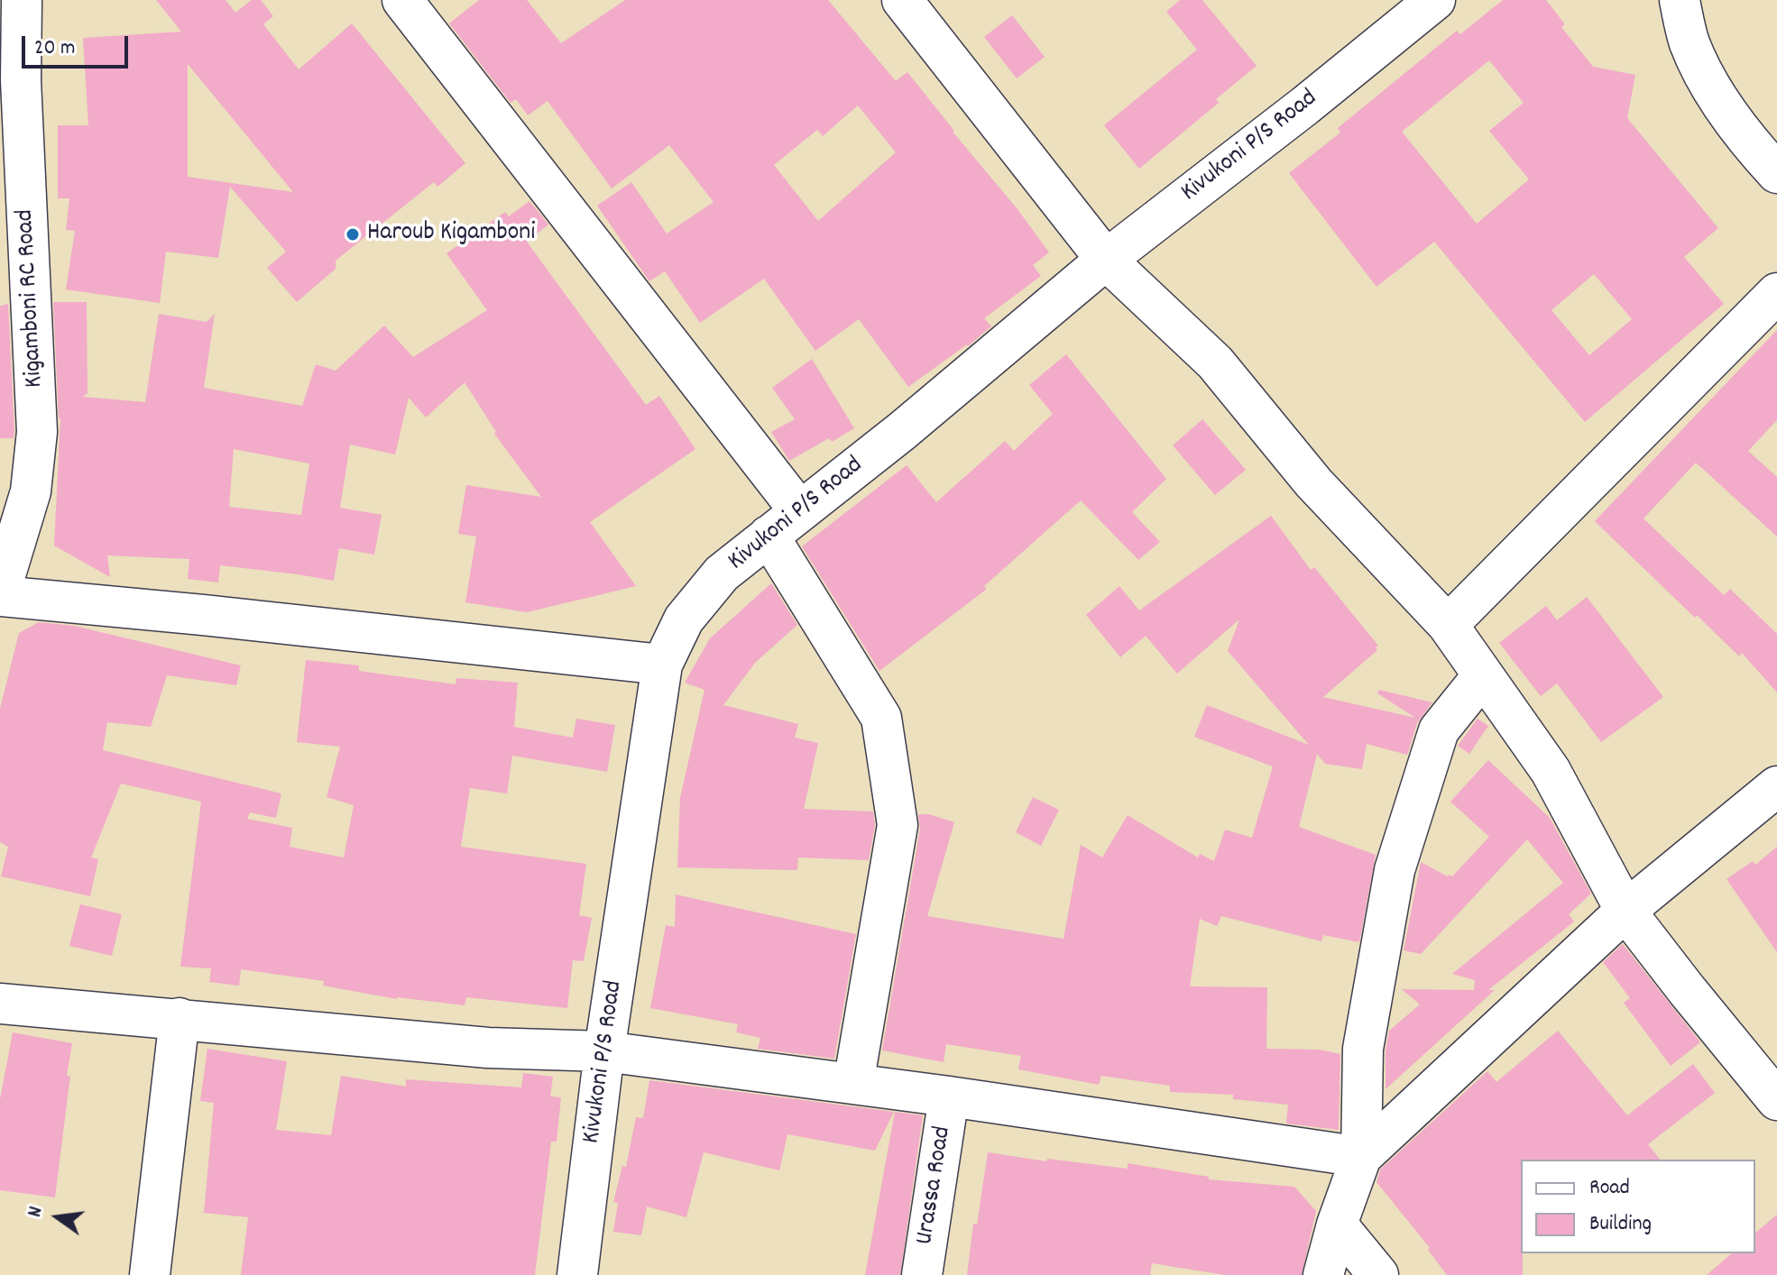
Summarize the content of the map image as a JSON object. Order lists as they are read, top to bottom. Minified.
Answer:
{"streets":{"street":["Kivukoni P/S Road","Kigamboni RC Road","Urassa Road"]},"places":["Haroub Kigamboni"],"legend":["Road","Building"],"scale_bar":"20 m","north":"left"}
